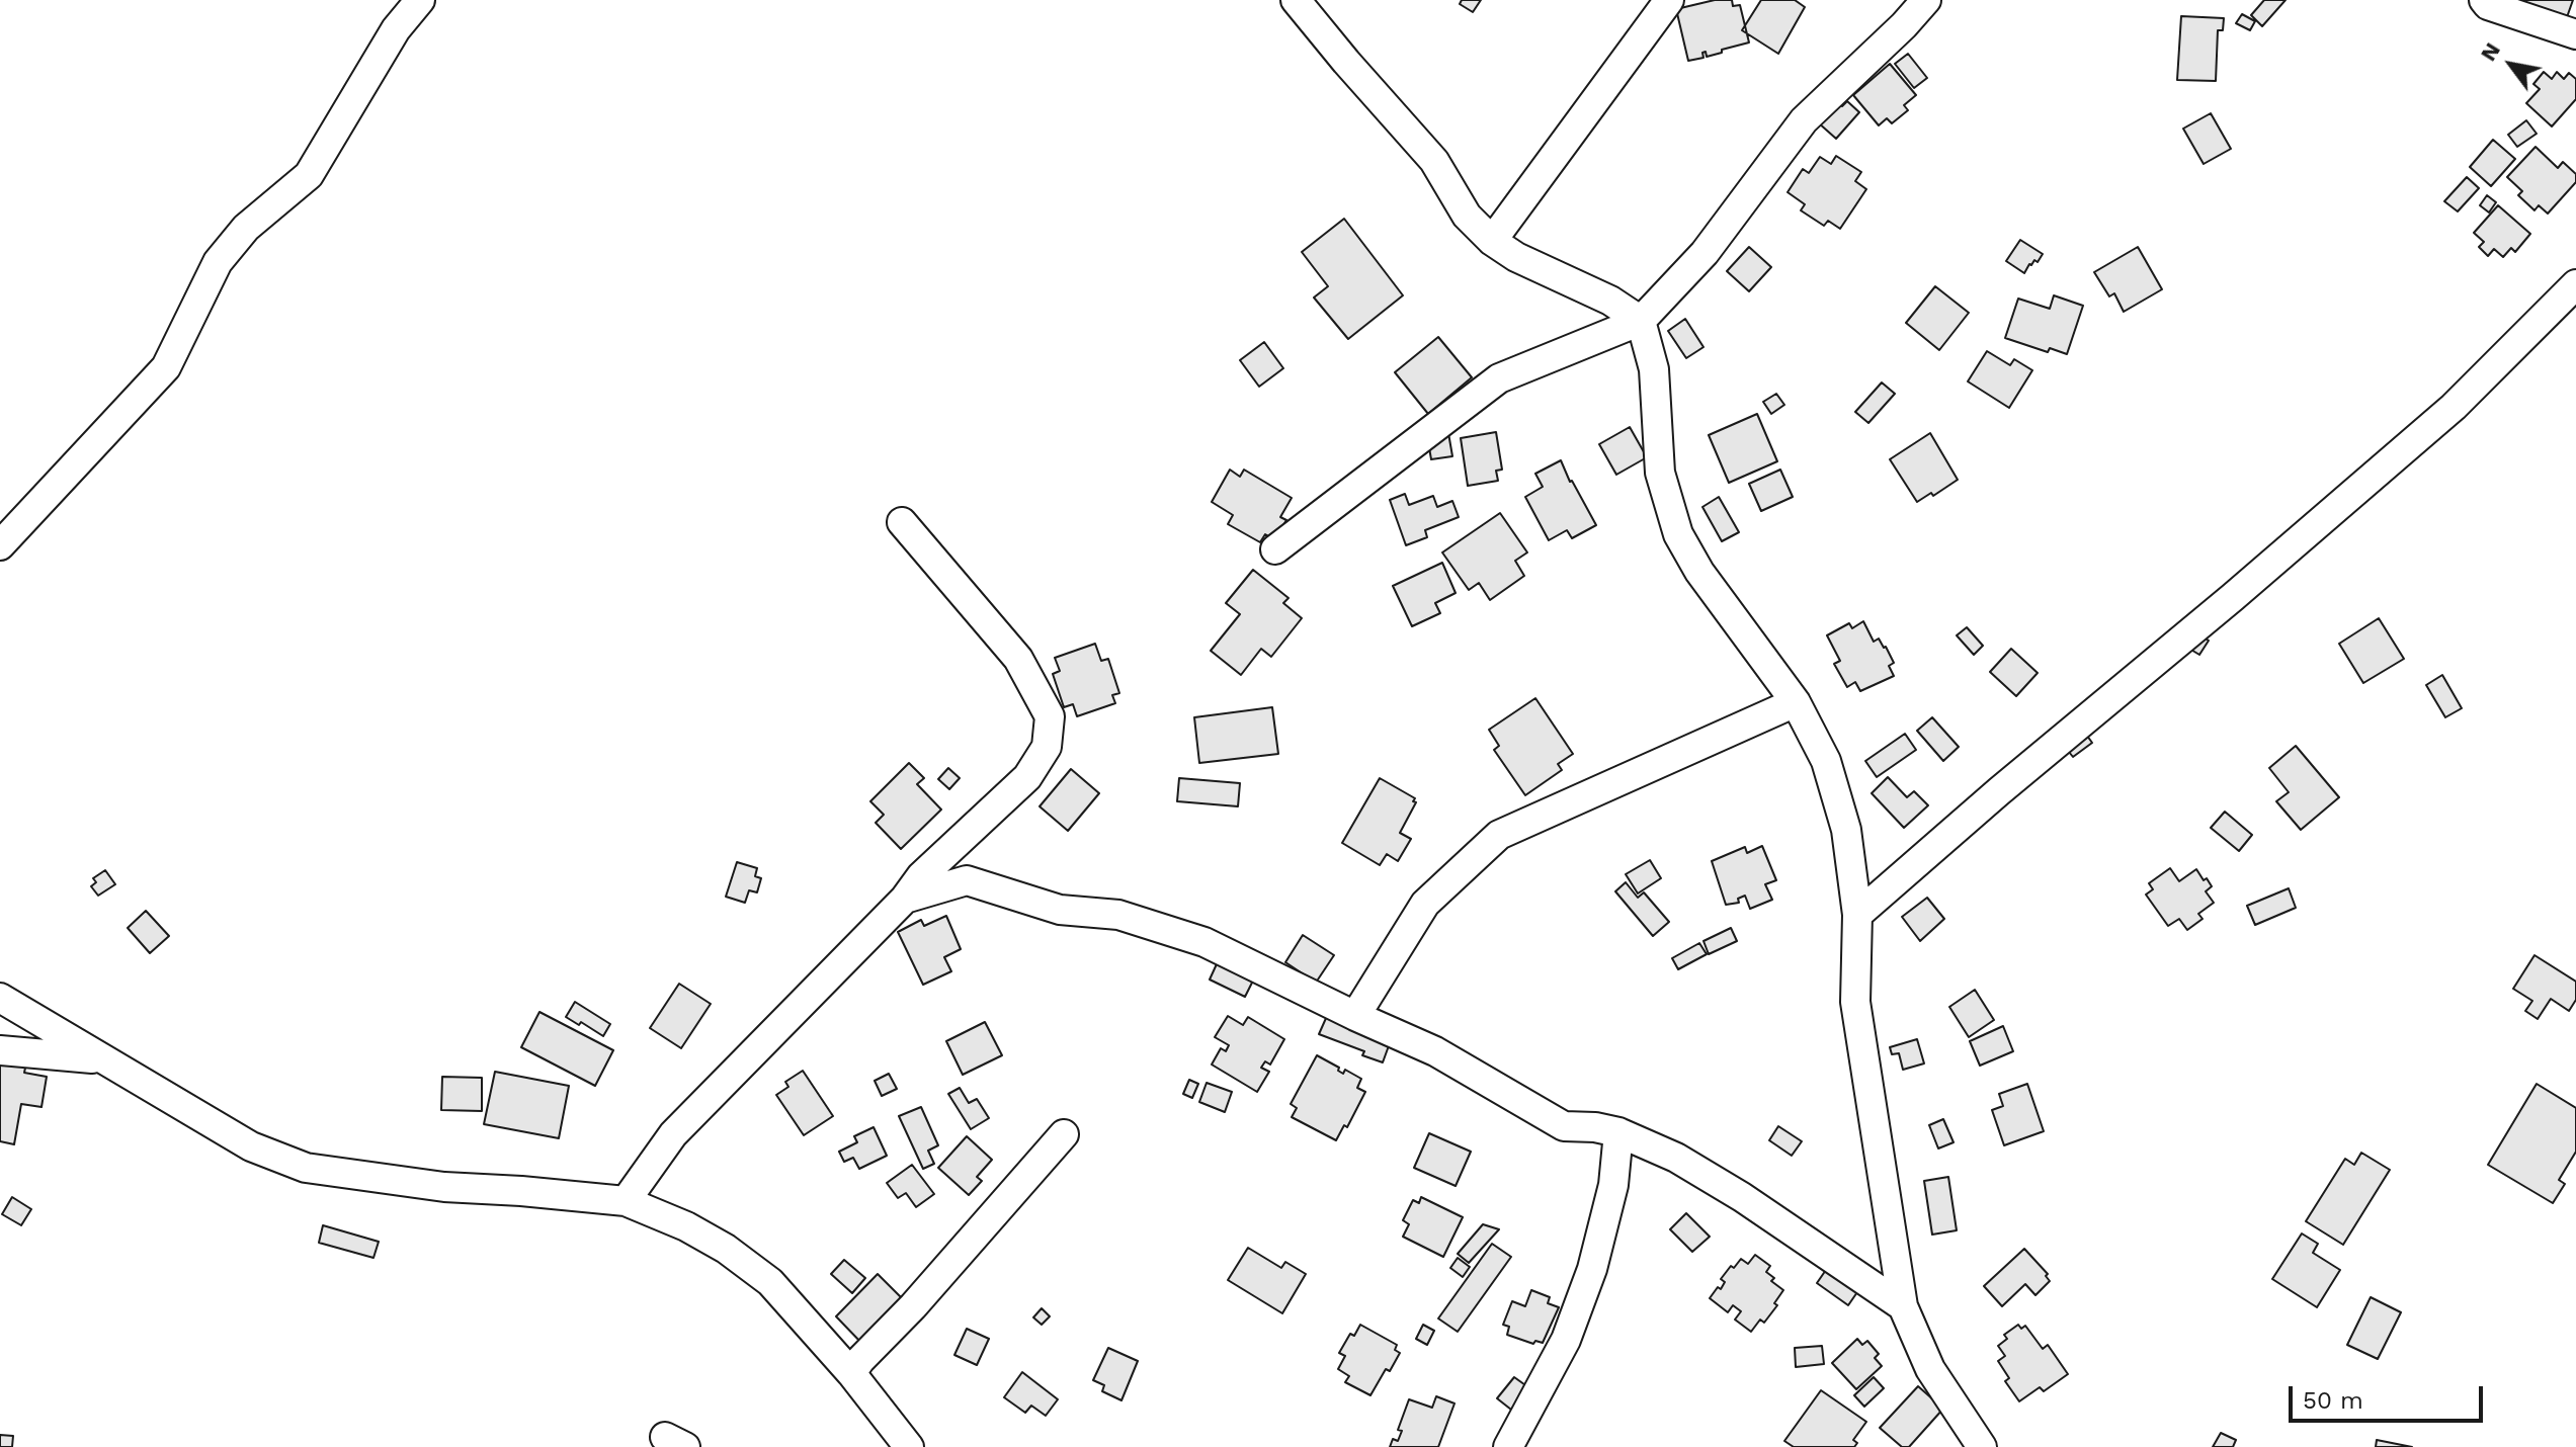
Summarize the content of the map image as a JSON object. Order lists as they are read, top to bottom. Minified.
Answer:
{"scale_bar":"50 m","north":"top left"}
